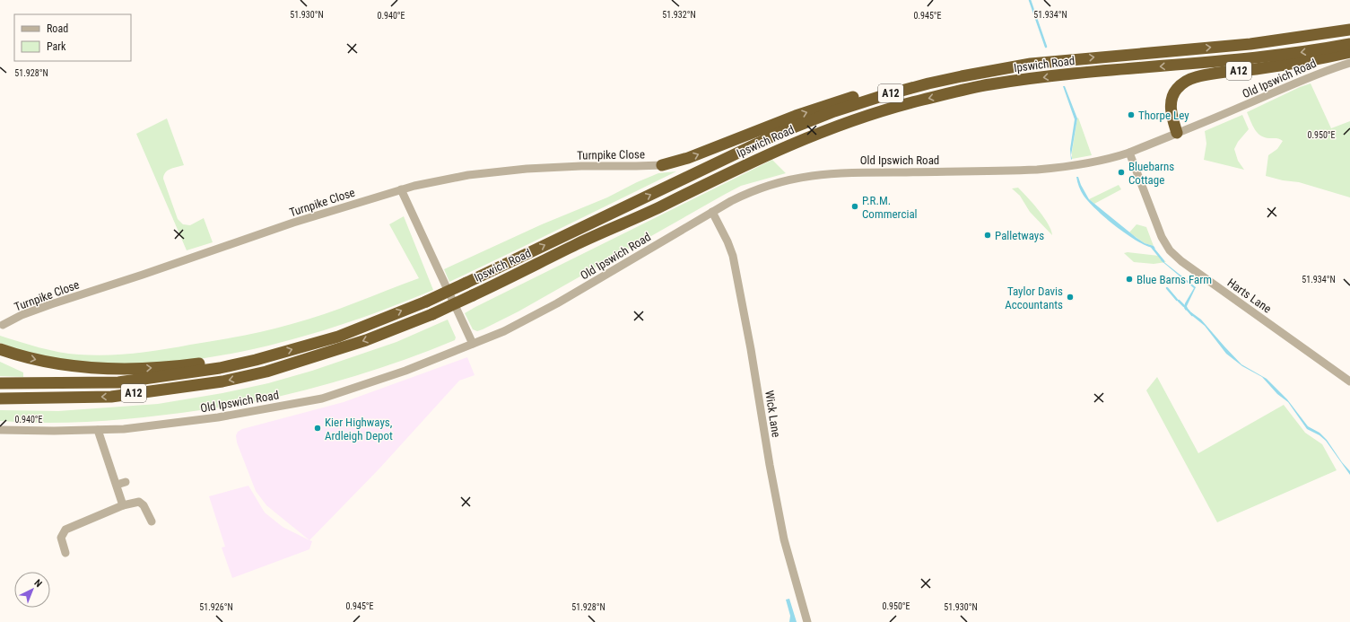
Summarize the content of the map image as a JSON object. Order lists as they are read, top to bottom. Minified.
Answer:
{"streets":{"highway":["Ipswich Road","A12"],"street":["Old Ipswich Road","Turnpike Close","Harts Lane","Wick Lane"]},"crossings":[["Ipswich Road","A12"],["A12","Old Ipswich Road"],["A12","Turnpike Close"],["Old Ipswich Road","Harts Lane"],["Old Ipswich Road","Wick Lane"]],"places":["Thorpe Ley","Bluebarns Cottage","P.R.M. Commercial","Palletways","Blue Barns Farm","Taylor Davis Accountants","Kier Highways, Ardleigh Depot"],"legend":["Road","Park"],"north":"top right","coordinates":["51.930°N","51.932°N","51.934°N","0.940°E","0.945°E","51.928°N","0.950°E","51.926°N"]}
